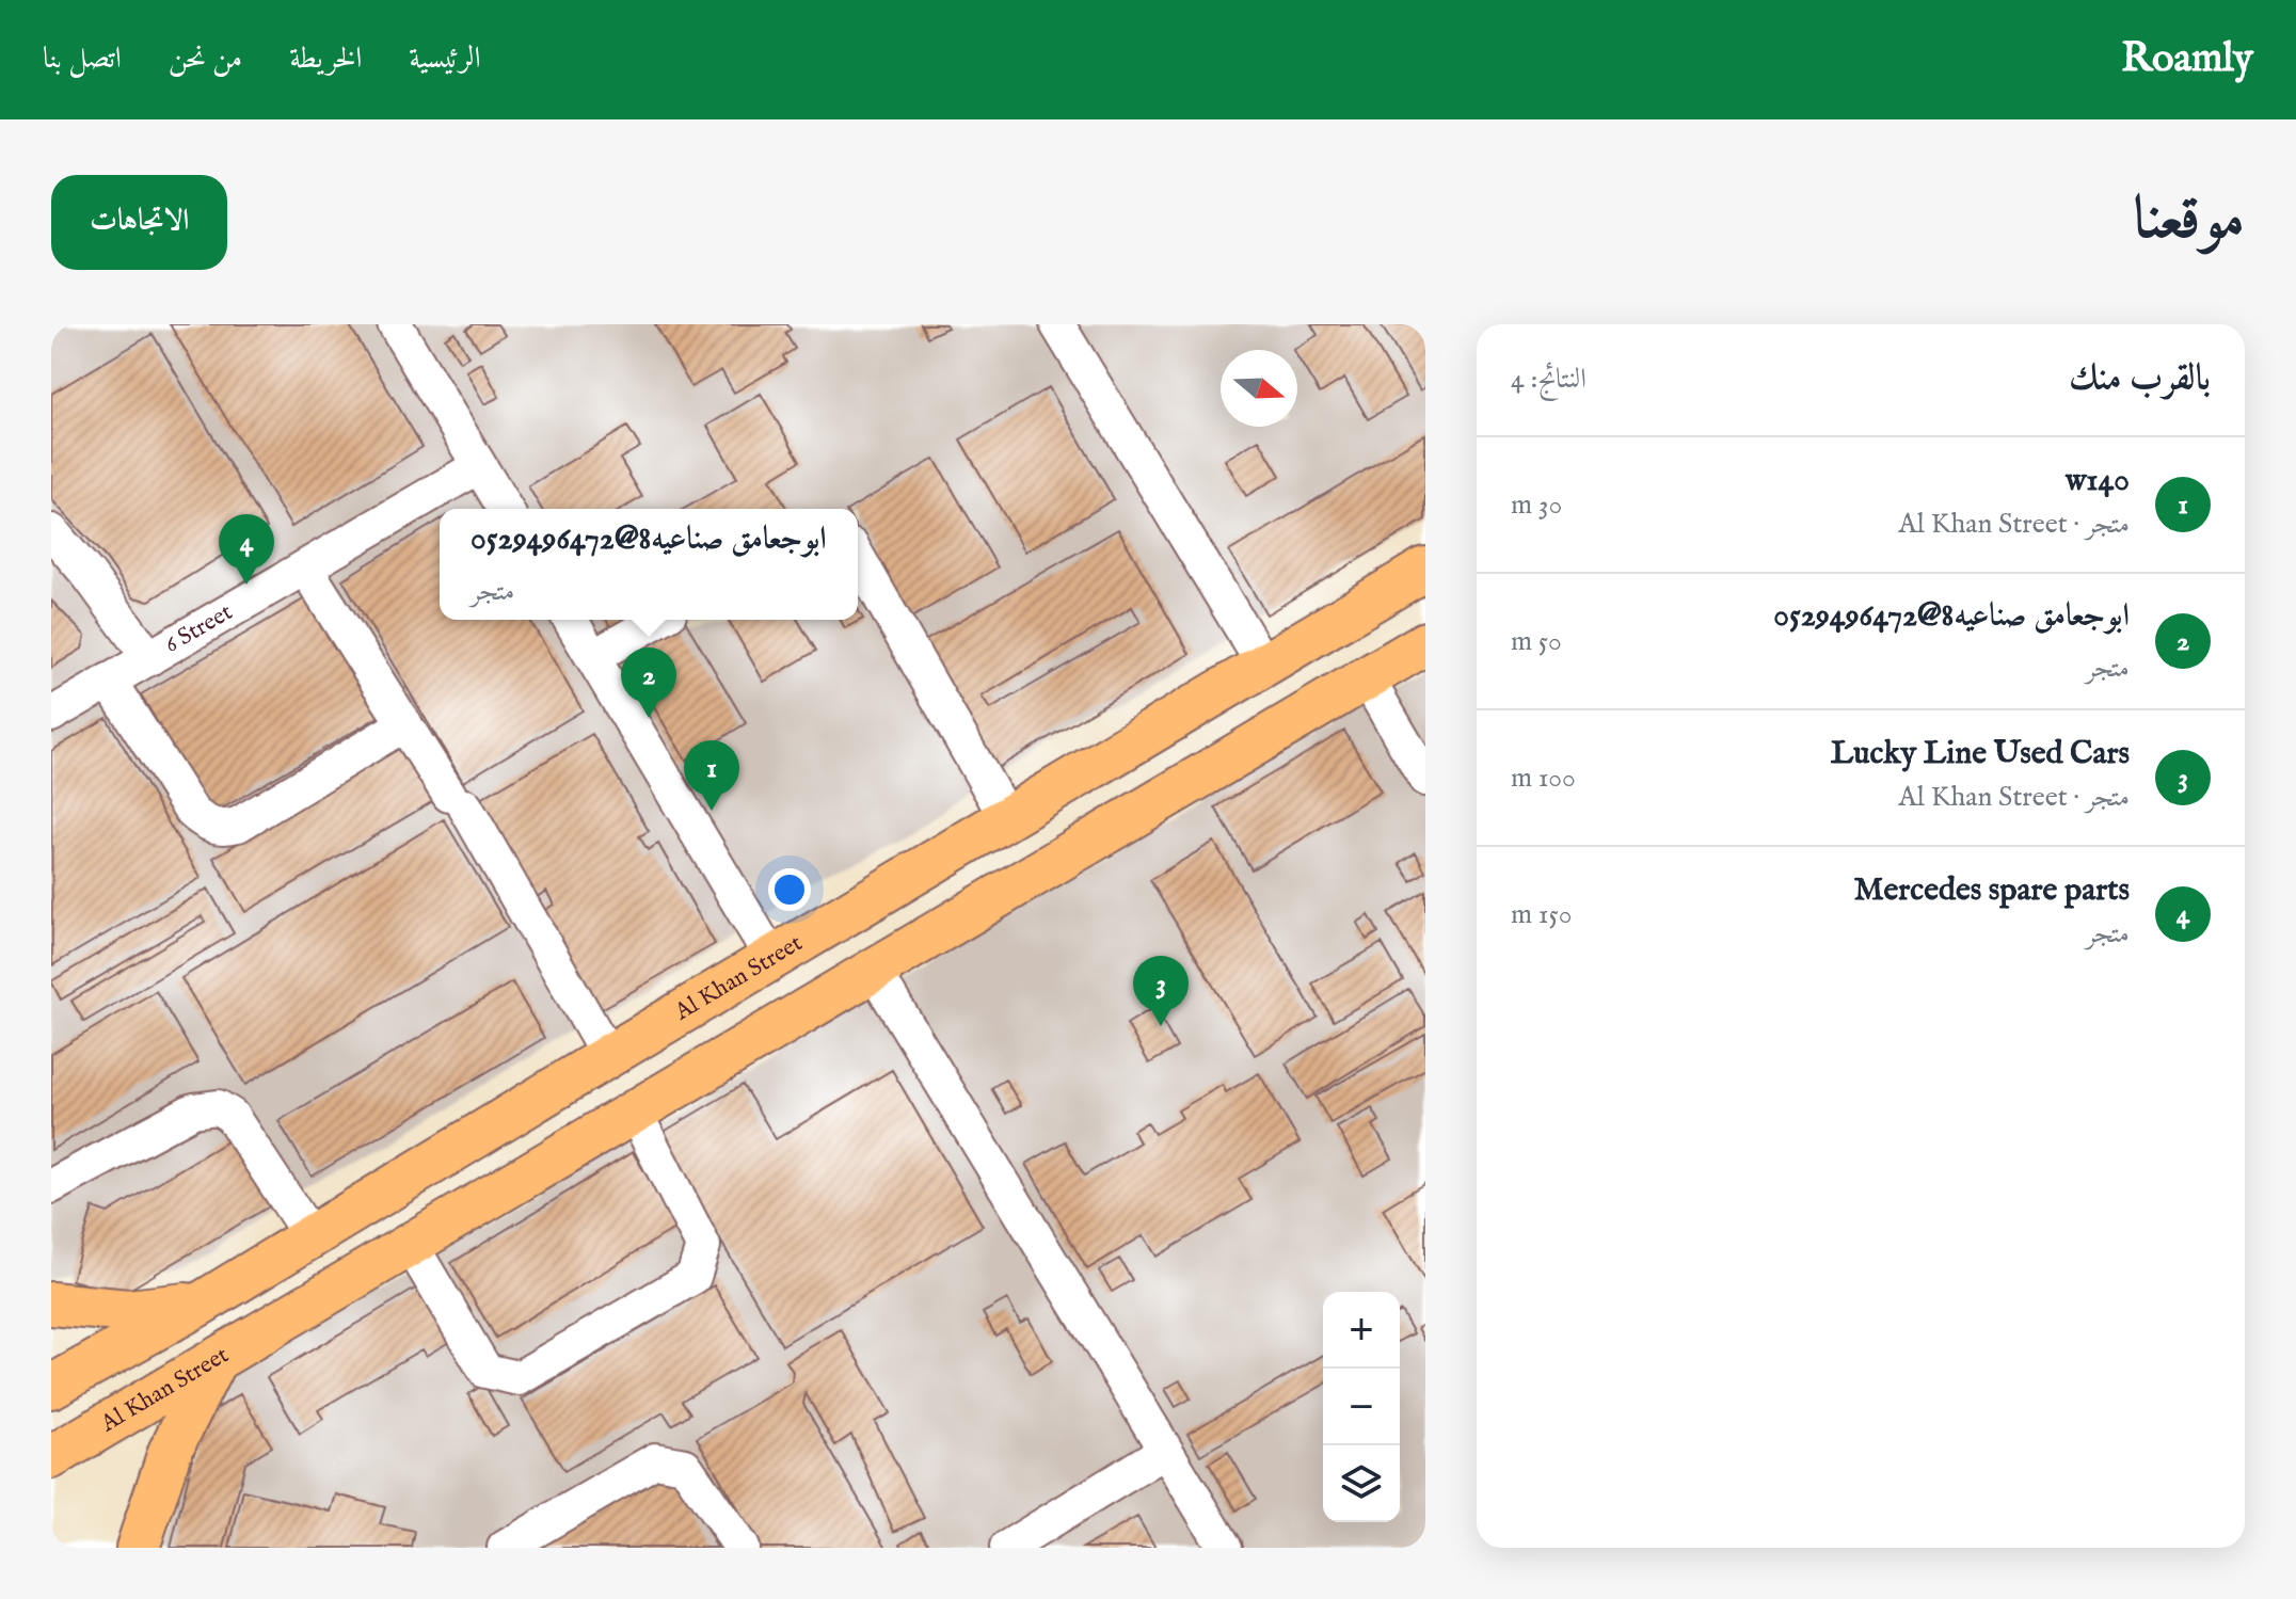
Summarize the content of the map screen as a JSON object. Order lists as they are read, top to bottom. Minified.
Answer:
{"streets":{"main road":["Al Khan Street"],"lane":["6 Street"]},"north":"right","page":{"header":"Roamly","nav":["الرئيسية","الخريطة","من نحن","اتصل بنا"],"title":"موقعنا","buttons":"الاتجاهات","heading":["بالقرب منك","النتائج: 4"],"list":[{"mark":"1","name":"w140","note":"متجر · Al Khan Street","value":"30 m"},{"mark":"2","name":"ابوجعامق صناعيه8@0529496472","note":"متجر","value":"50 m"},{"mark":"3","name":"Lucky Line Used Cars","note":"متجر · Al Khan Street","value":"100 m"},{"mark":"4","name":"Mercedes spare parts","note":"متجر","value":"150 m"}],"popup":["ابوجعامق صناعيه8@0529496472","متجر"],"pins":["4","2","1","3"],"map_buttons":["+","−"]}}
